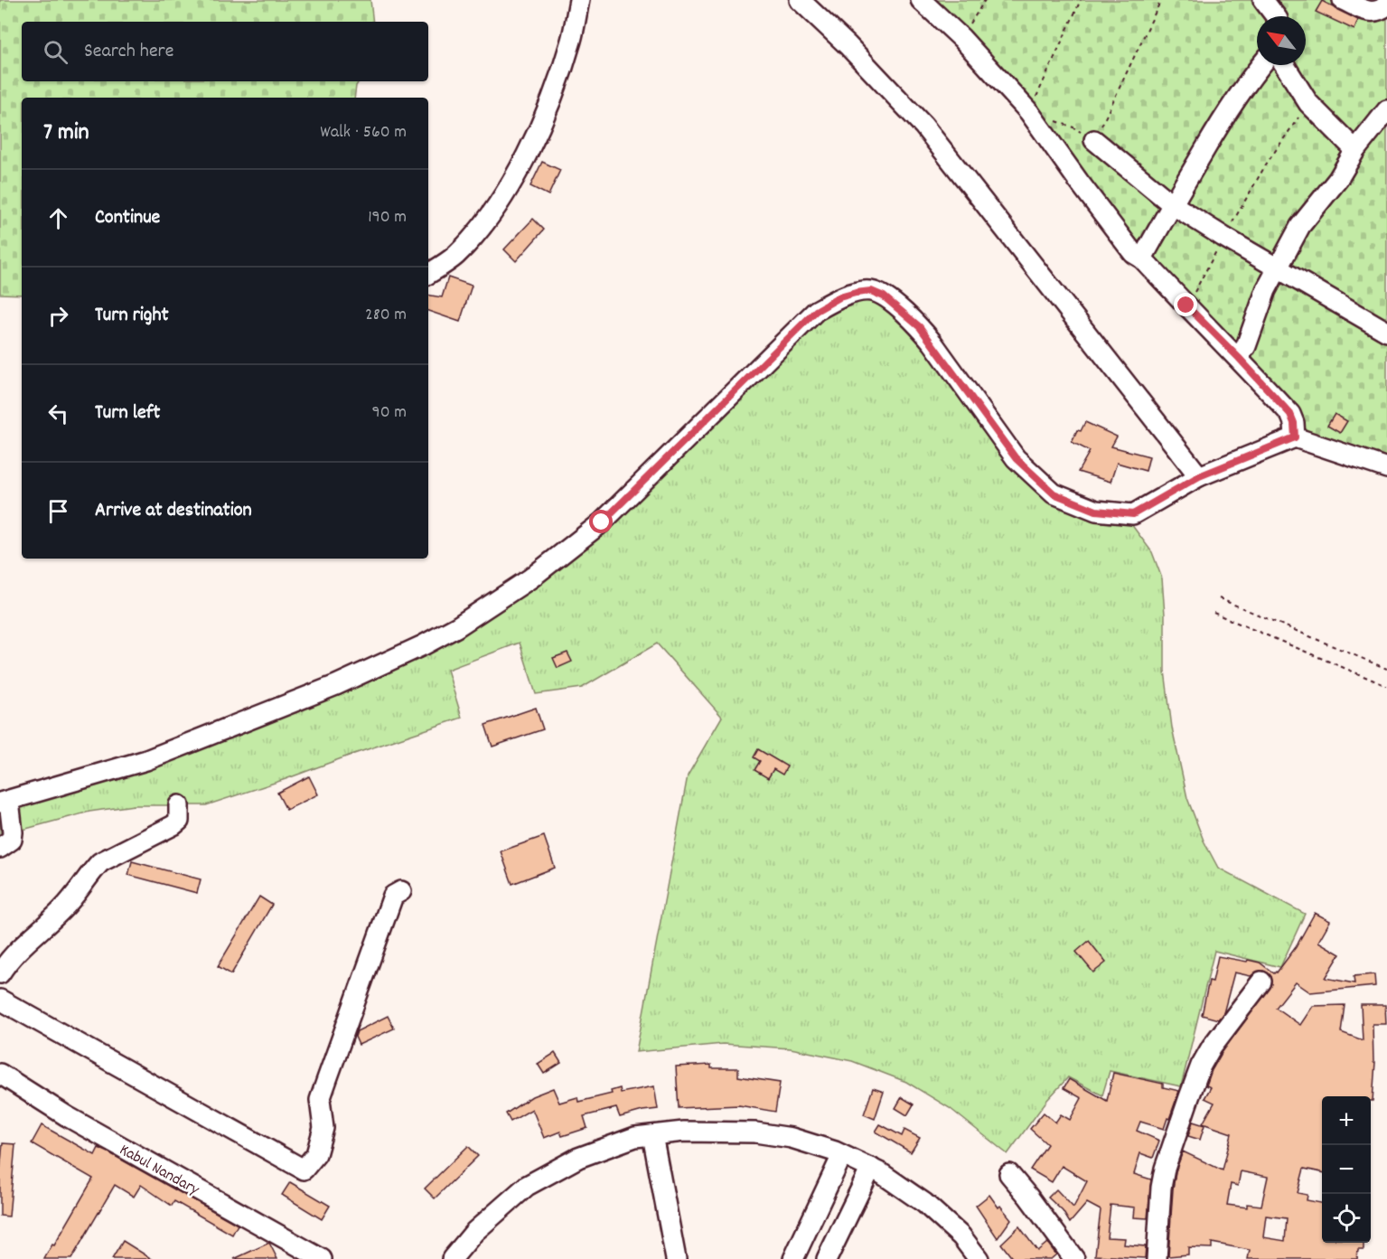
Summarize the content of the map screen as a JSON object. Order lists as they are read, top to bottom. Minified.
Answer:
{"streets":{"street":["Kabul Nandary"]},"north":"top left","page":{"search":"Search here","heading":["7 min","Walk · 560 m"],"list":[["Continue","190 m"],["Turn right","280 m"],["Turn left","90 m"],"Arrive at destination"],"map_buttons":["+","−"]}}
